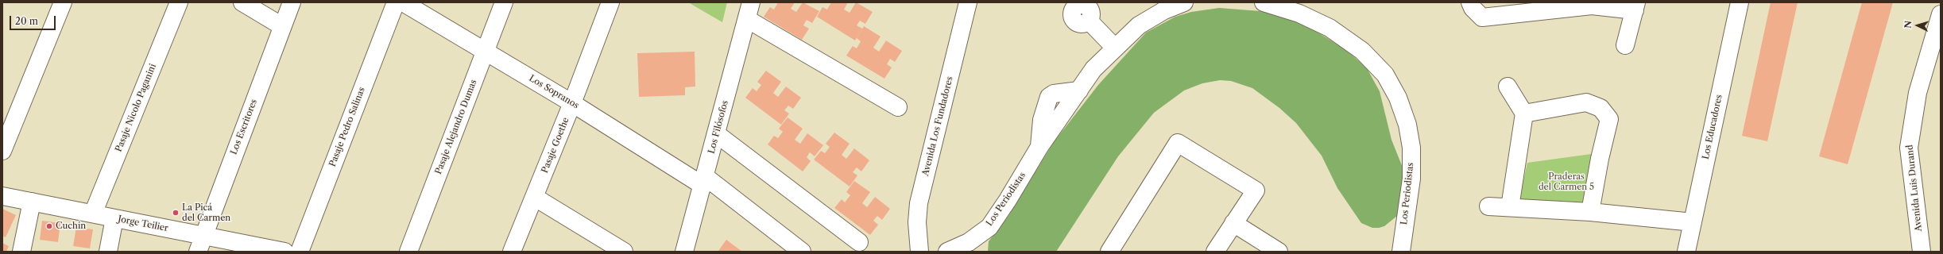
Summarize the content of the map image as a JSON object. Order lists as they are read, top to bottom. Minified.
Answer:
{"streets":{"street":["Los Sopranos","Pasaje Nicolo Paganini","Avenida Los Fundadores","Los Escritores","Pasaje Pedro Salinas","Pasaje Alejandro Dumas","Los Filósofos","Los Educadores","Pasaje Goethe","Avenida Luis Durand","Los Periodistas","Jorge Teilier"]},"crossings":[["Los Sopranos","Pasaje Alejandro Dumas"],["Los Sopranos","Los Filósofos"],["Los Sopranos","Pasaje Goethe"],["Pasaje Nicolo Paganini","Jorge Teilier"],["Los Escritores","Jorge Teilier"]],"parks":["Praderas del Carmen 5"],"places":["La Picá del Carmen","Cuchin"],"scale_bar":"20 m","north":"left"}
